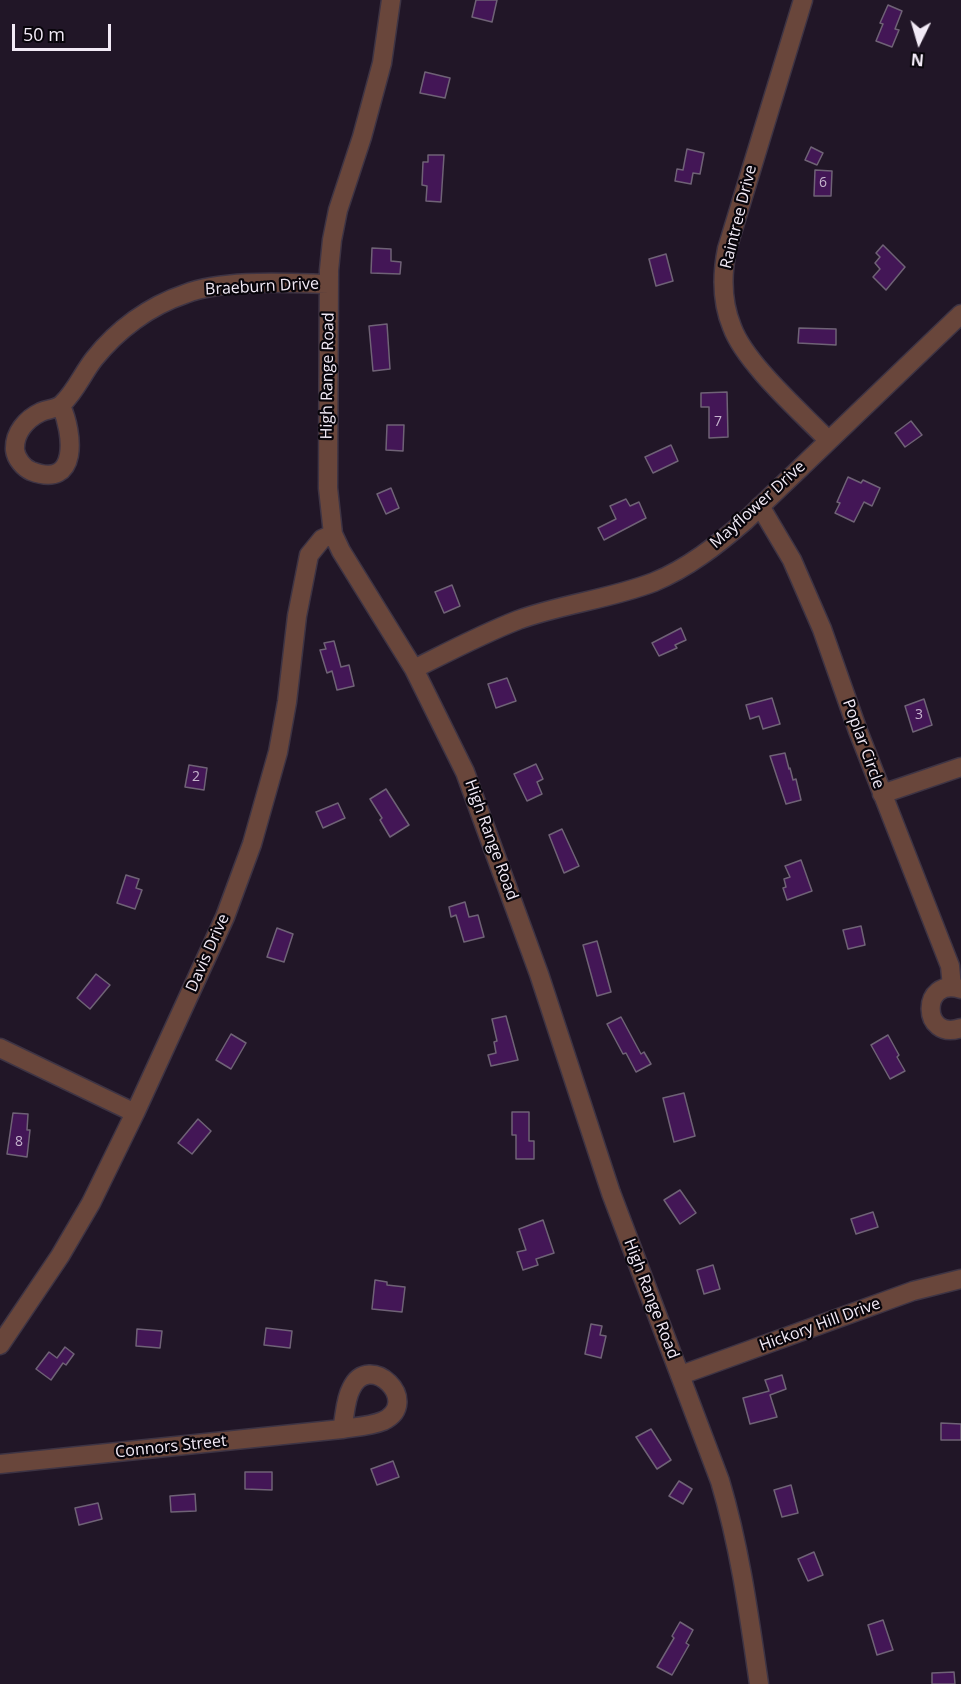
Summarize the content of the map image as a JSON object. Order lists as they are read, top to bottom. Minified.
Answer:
{"streets":{"street":["Raintree Drive","Braeburn Drive","High Range Road","Mayflower Drive","Poplar Circle","Davis Drive","Hickory Hill Drive","Connors Street"]},"crossings":[["Raintree Drive","Mayflower Drive"],["Braeburn Drive","High Range Road"],["High Range Road","Mayflower Drive"],["High Range Road","Davis Drive"],["High Range Road","Hickory Hill Drive"],["Mayflower Drive","Poplar Circle"]],"house_numbers":["6","7","3","2","8"],"scale_bar":"50 m","north":"bottom"}
